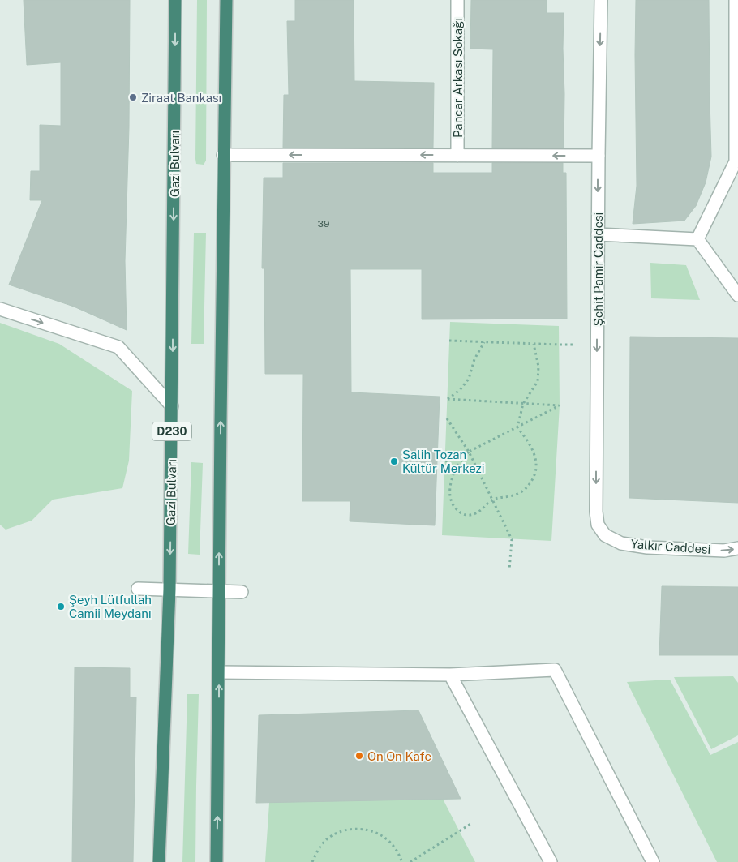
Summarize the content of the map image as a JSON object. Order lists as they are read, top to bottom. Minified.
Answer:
{"streets":{"highway":["Gazi Bulvarı","D230"],"street":["Pancar Arkası Sokağı","Şehit Pamir Caddesi","Yalkır Caddesi"]},"crossings":[["Şehit Pamir Caddesi","Yalkır Caddesi"]],"one_way":["Şehit Pamir Caddesi","Yalkır Caddesi"],"places":["Ziraat Bankası","Salih Tozan Kültür Merkezi","Şeyh Lütfullah Camii Meydanı","On On Kafe"],"house_numbers":["39"]}
